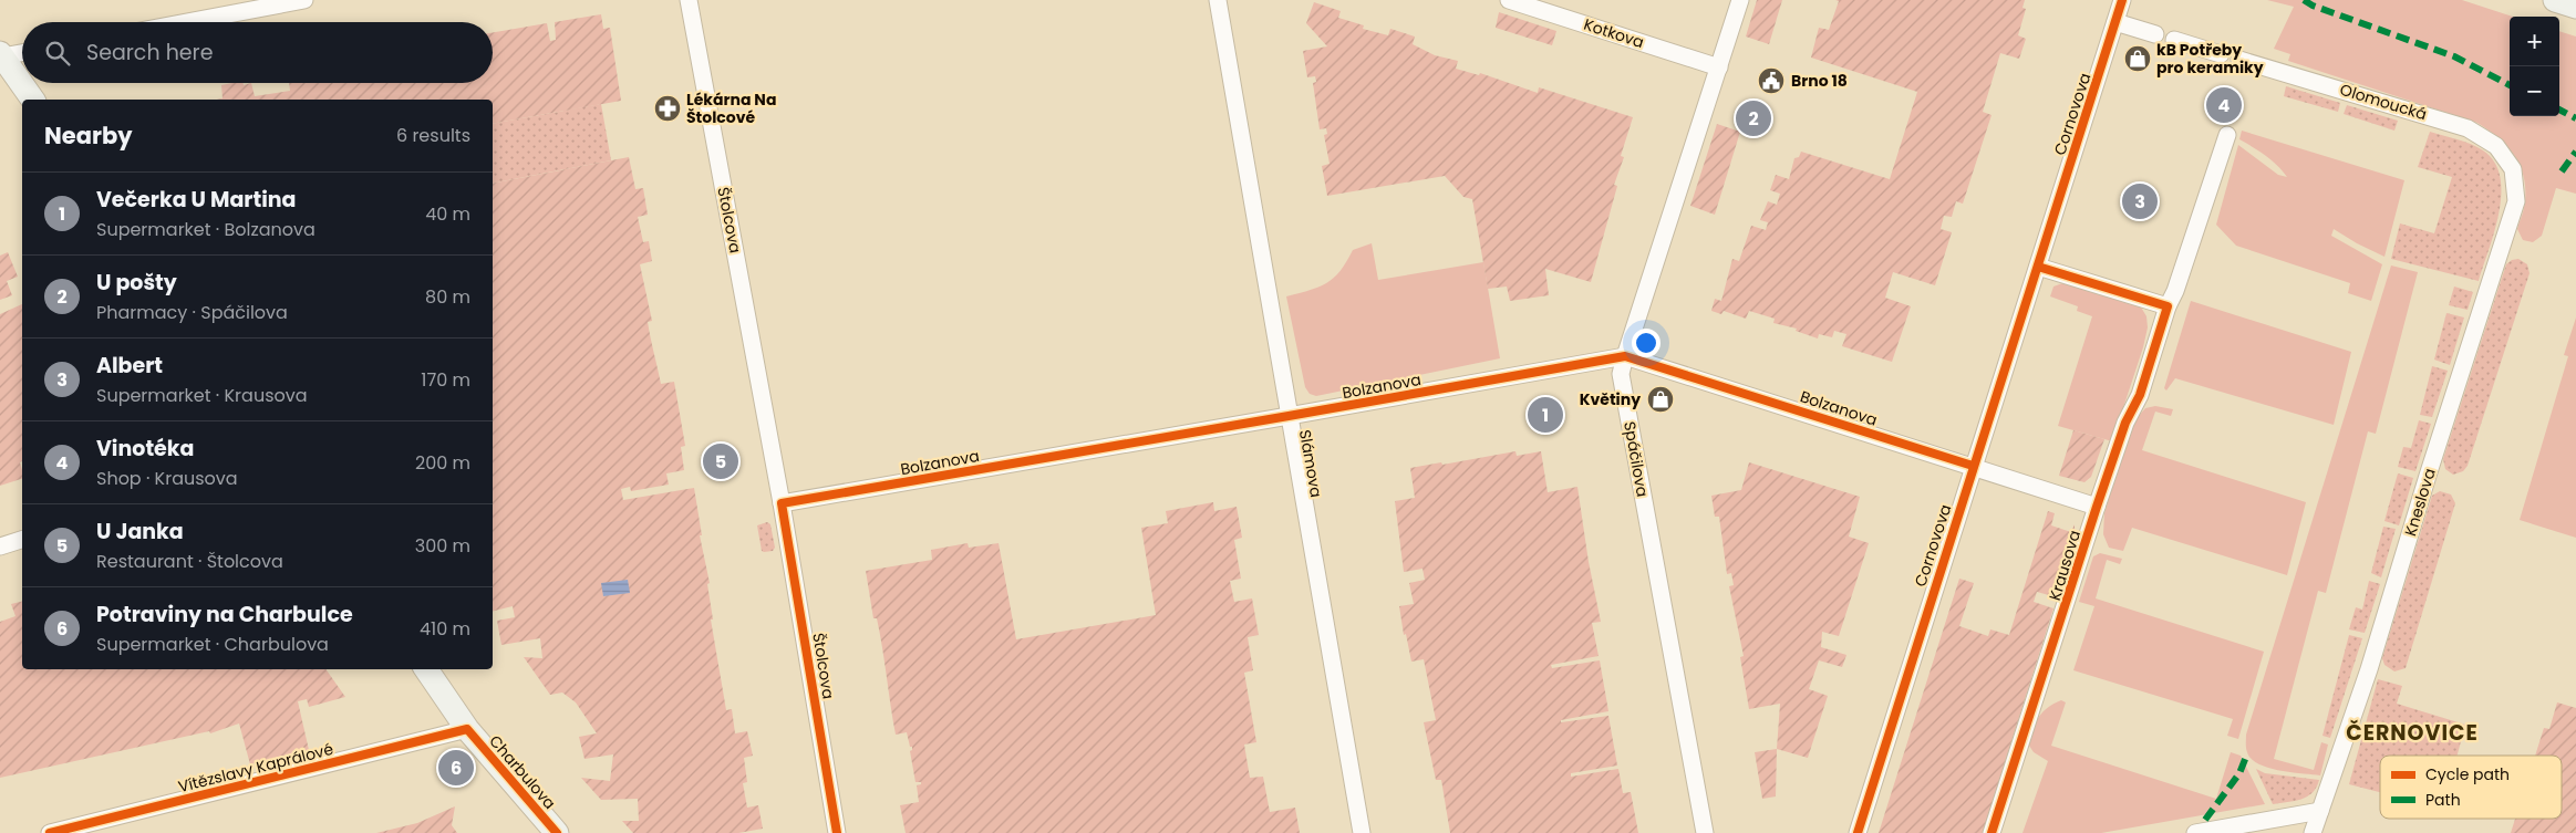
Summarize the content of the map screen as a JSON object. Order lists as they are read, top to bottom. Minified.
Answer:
{"streets":{"street":["Kotkova","Olomoucká","Cornovova","Štolcova","Bolzanova","Spáčilova","Slámova","Kneslova","Krausova","Vítězslavy Kaprálové","Charbulova"]},"crossings":[["Kotkova","Spáčilova"],["Olomoucká","Kneslova"],["Cornovova","Bolzanova"],["Štolcova","Bolzanova"],["Bolzanova","Spáčilova"],["Bolzanova","Slámova"],["Bolzanova","Krausova"],["Vítězslavy Kaprálové","Charbulova"]],"districts":["ČERNOVICE"],"places":{"shop":["kB Potřeby pro keramiky","Květiny"],"public building":["Brno 18"],"pharmacy":["Lékárna Na Štolcové"]},"legend":["Cycle path","Path"],"page":{"map_buttons":["+","−"],"search":"Search here","pins":["4","2","3","1","5","6"],"heading":["Nearby","6 results"],"list":[{"mark":"1","name":"Večerka U Martina","note":"Supermarket · Bolzanova","value":"40 m"},{"mark":"2","name":"U pošty","note":"Pharmacy · Spáčilova","value":"80 m"},{"mark":"3","name":"Albert","note":"Supermarket · Krausova","value":"170 m"},{"mark":"4","name":"Vinotéka","note":"Shop · Krausova","value":"200 m"},{"mark":"5","name":"U Janka","note":"Restaurant · Štolcova","value":"300 m"},{"mark":"6","name":"Potraviny na Charbulce","note":"Supermarket · Charbulova","value":"410 m"}]}}
